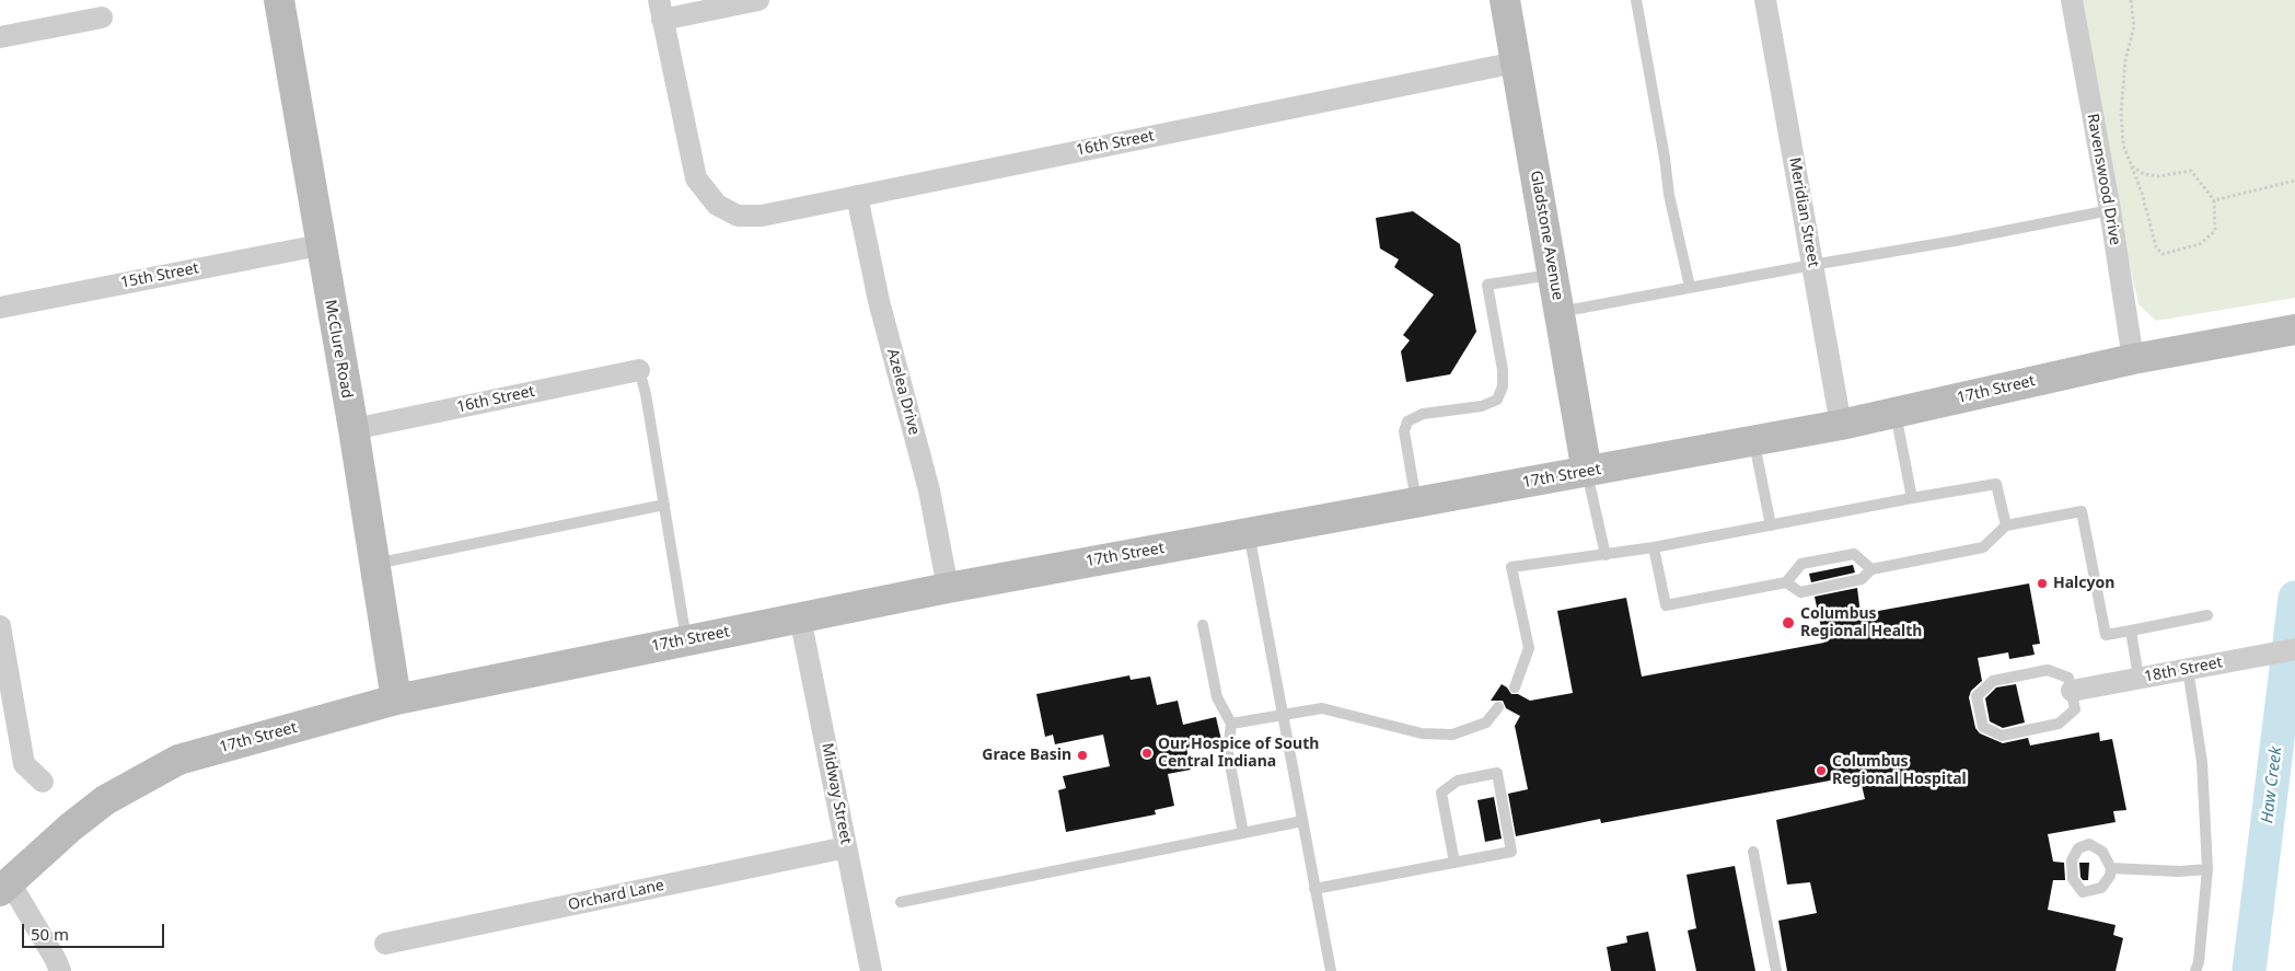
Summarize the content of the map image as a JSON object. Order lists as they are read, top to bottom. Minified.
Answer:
{"streets":{"street":["16th Street","Ravenswood Drive","Meridian Street","Gladstone Avenue","15th Street","McClure Road","17th Street","Azelea Drive","18th Street","Midway Street","Orchard Lane"]},"crossings":[["16th Street","Gladstone Avenue"],["16th Street","McClure Road"],["16th Street","Azelea Drive"],["Ravenswood Drive","17th Street"],["Meridian Street","17th Street"],["Gladstone Avenue","17th Street"],["15th Street","McClure Road"],["McClure Road","17th Street"],["17th Street","Azelea Drive"],["17th Street","Midway Street"],["Midway Street","Orchard Lane"]],"water":["Haw Creek"],"places":["Halcyon","Columbus Regional Health","Our Hospice of South Central Indiana","Grace Basin","Columbus Regional Hospital"],"scale_bar":"50 m"}
